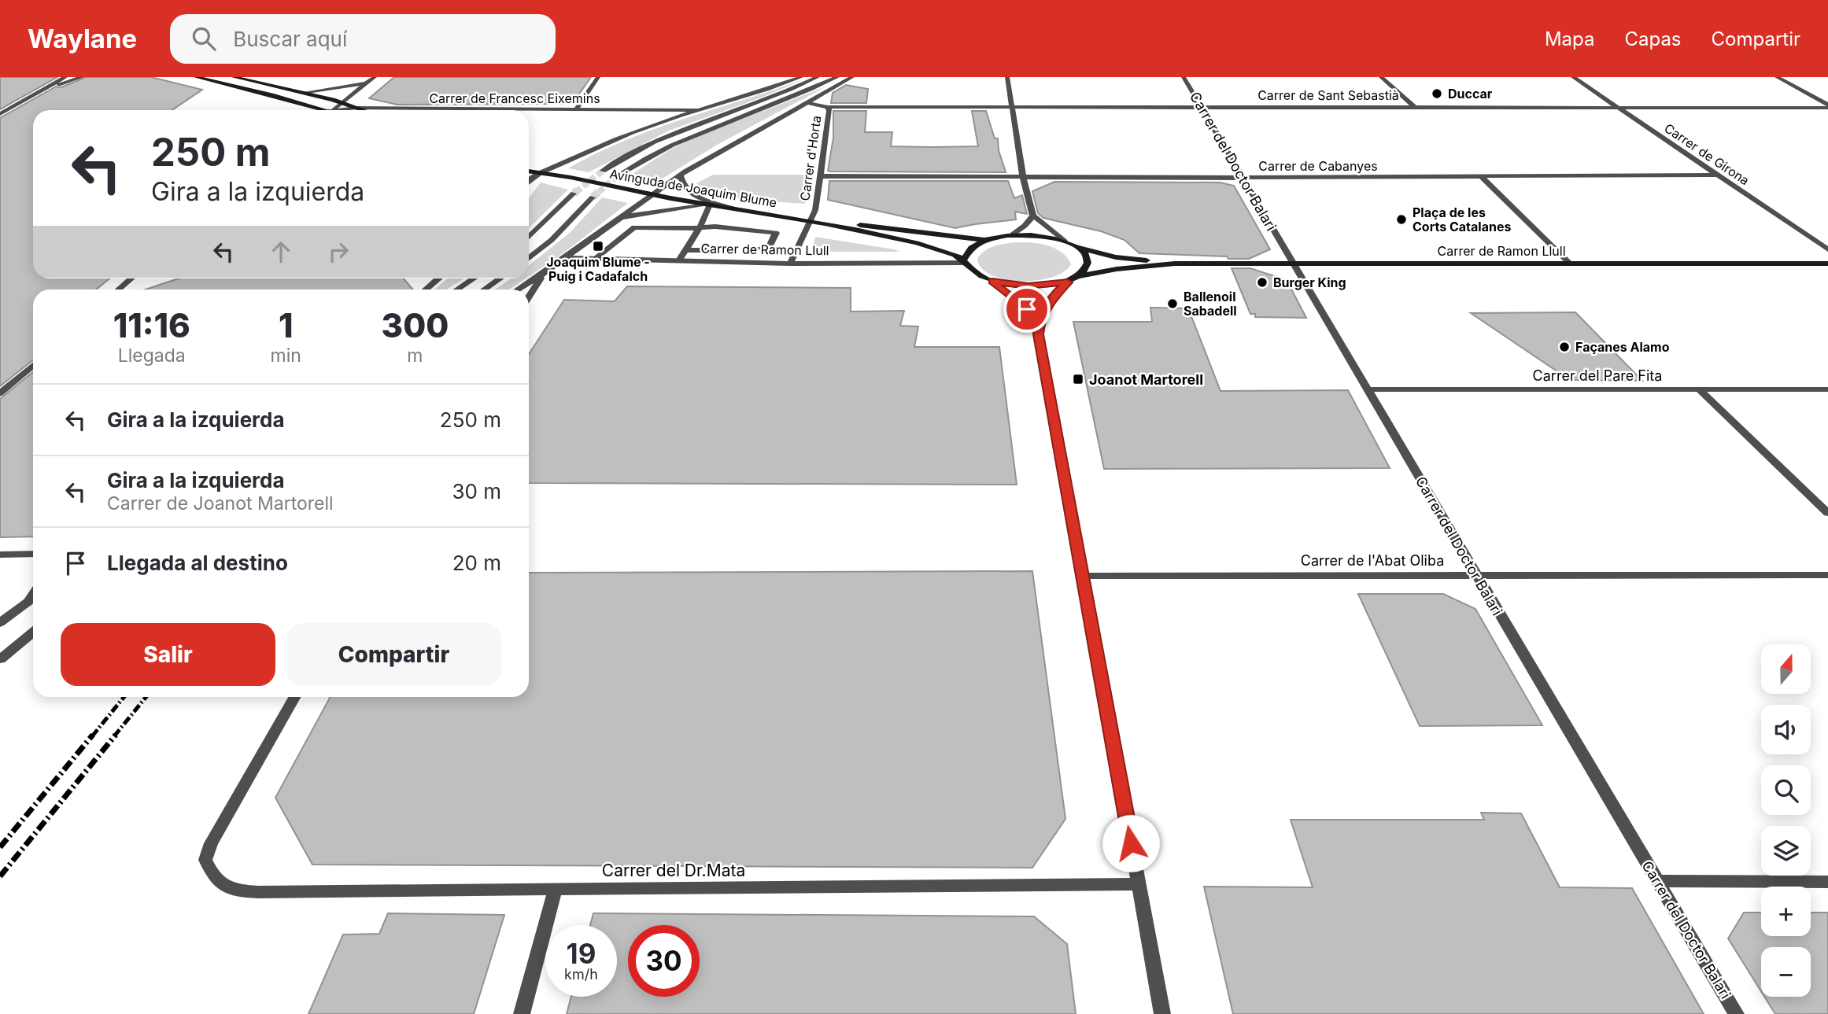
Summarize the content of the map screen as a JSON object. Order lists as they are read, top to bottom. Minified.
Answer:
{"streets":{"main road":["Avinguda de Joaquim Blume","Carrer de Ramon Llull"],"street":["Carrer de Sant Sebastià","Carrer de Francesc Eixemins","Carrer de Girona","Carrer d'Horta","Carrer del Doctor Balari","Carrer de Cabanyes","Carrer del Pare Fita","Carrer de l'Abat Oliba","Carrer del Dr.Mata"]},"crossings":[["Carrer de Sant Sebastià","Carrer de Girona"],["Carrer de Sant Sebastià","Carrer d'Horta"],["Carrer de Sant Sebastià","Carrer del Doctor Balari"],["Carrer de Girona","Carrer de Cabanyes"],["Carrer d'Horta","Carrer de Cabanyes"],["Carrer d'Horta","Avinguda de Joaquim Blume"],["Carrer d'Horta","Carrer de Ramon Llull"],["Carrer del Doctor Balari","Carrer de Cabanyes"],["Carrer del Doctor Balari","Carrer de Ramon Llull"],["Carrer del Doctor Balari","Carrer del Pare Fita"],["Carrer del Doctor Balari","Carrer de l'Abat Oliba"]],"places":{"other":["Duccar","Plaça de les Corts Catalanes","Burger King","Ballenoil Sabadell","Façanes Alamo"],"transit":["Joaquim Blume - Puig i Cadafalch","Joanot Martorell"]},"north":"top","page":{"header":"Waylane","search":"Buscar aquí","nav":["Mapa","Capas","Compartir"],"turn":["250 m","Gira a la izquierda"],"eta":["11:16","Llegada","1","min","300","m"],"list":[{"name":"Gira a la izquierda","value":"250 m"},{"name":"Gira a la izquierda","note":"Carrer de Joanot Martorell","value":"30 m"},{"name":"Llegada al destino","value":"20 m"}],"buttons":["Salir","Compartir"],"map_buttons":["+","−"],"speed":"19 km/h","limit":"30"}}
